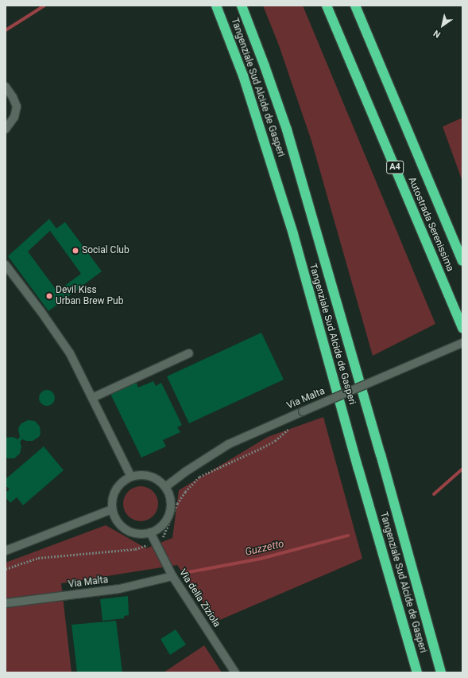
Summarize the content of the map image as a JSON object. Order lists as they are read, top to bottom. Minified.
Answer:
{"streets":{"highway":["Tangenziale Sud Alcide de Gasperi","A4","Autostrada Serenissima"],"street":["Via Malta","Via della Ziziola"]},"crossings":[["Via Malta","Via della Ziziola"]],"water":["Guzzetto"],"places":["Social Club","Devil Kiss Urban Brew Pub"],"north":"bottom left"}
